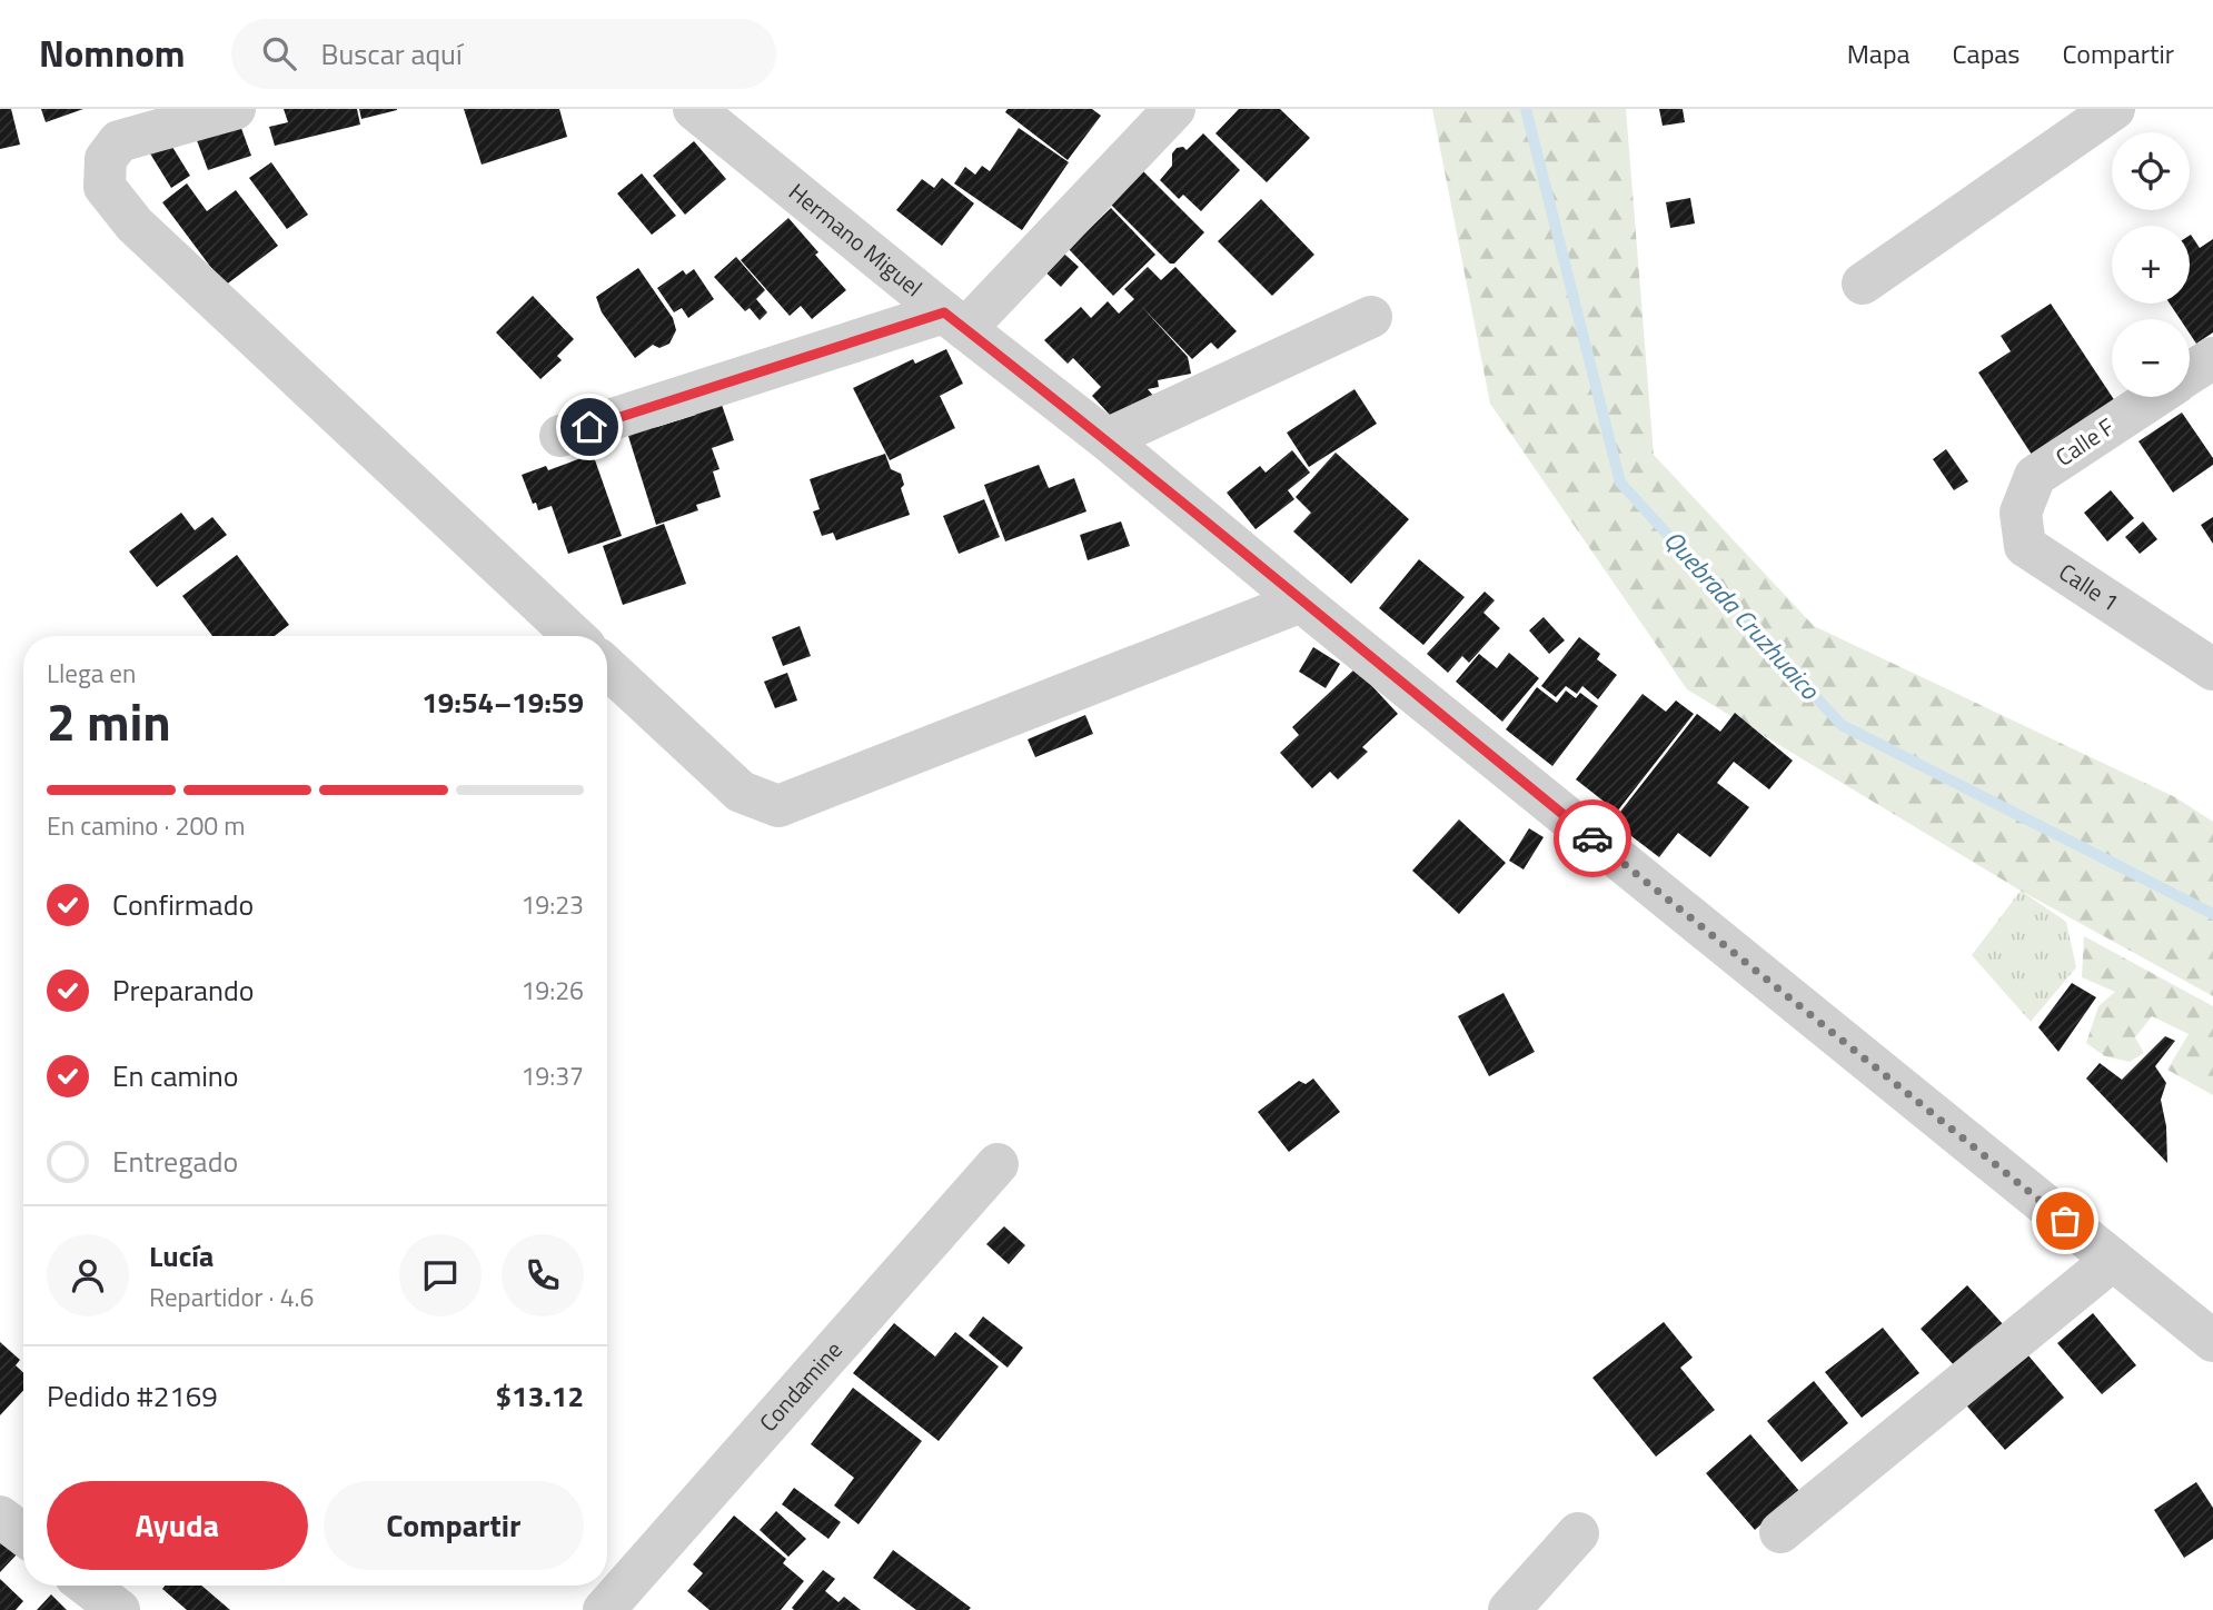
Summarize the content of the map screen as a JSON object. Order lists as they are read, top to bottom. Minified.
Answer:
{"streets":{"street":["Hermano Miguel","Calle F","Calle 1","Condamine"]},"crossings":[["Calle F","Calle 1"]],"water":["Quebrada Cruzhuaico"],"page":{"header":"Nomnom","search":"Buscar aquí","nav":["Mapa","Capas","Compartir"],"map_buttons":["+","−"],"heading":["2 min","Llega en","19:54–19:59"],"panel":["Lucía","Repartidor · 4.6","Pedido #2169","$13.12"],"bar":"En camino · 200 m","list":[["Confirmado","19:23"],["Preparando","19:26"],["En camino","19:37"],"Entregado"],"buttons":["Ayuda","Compartir"]}}
